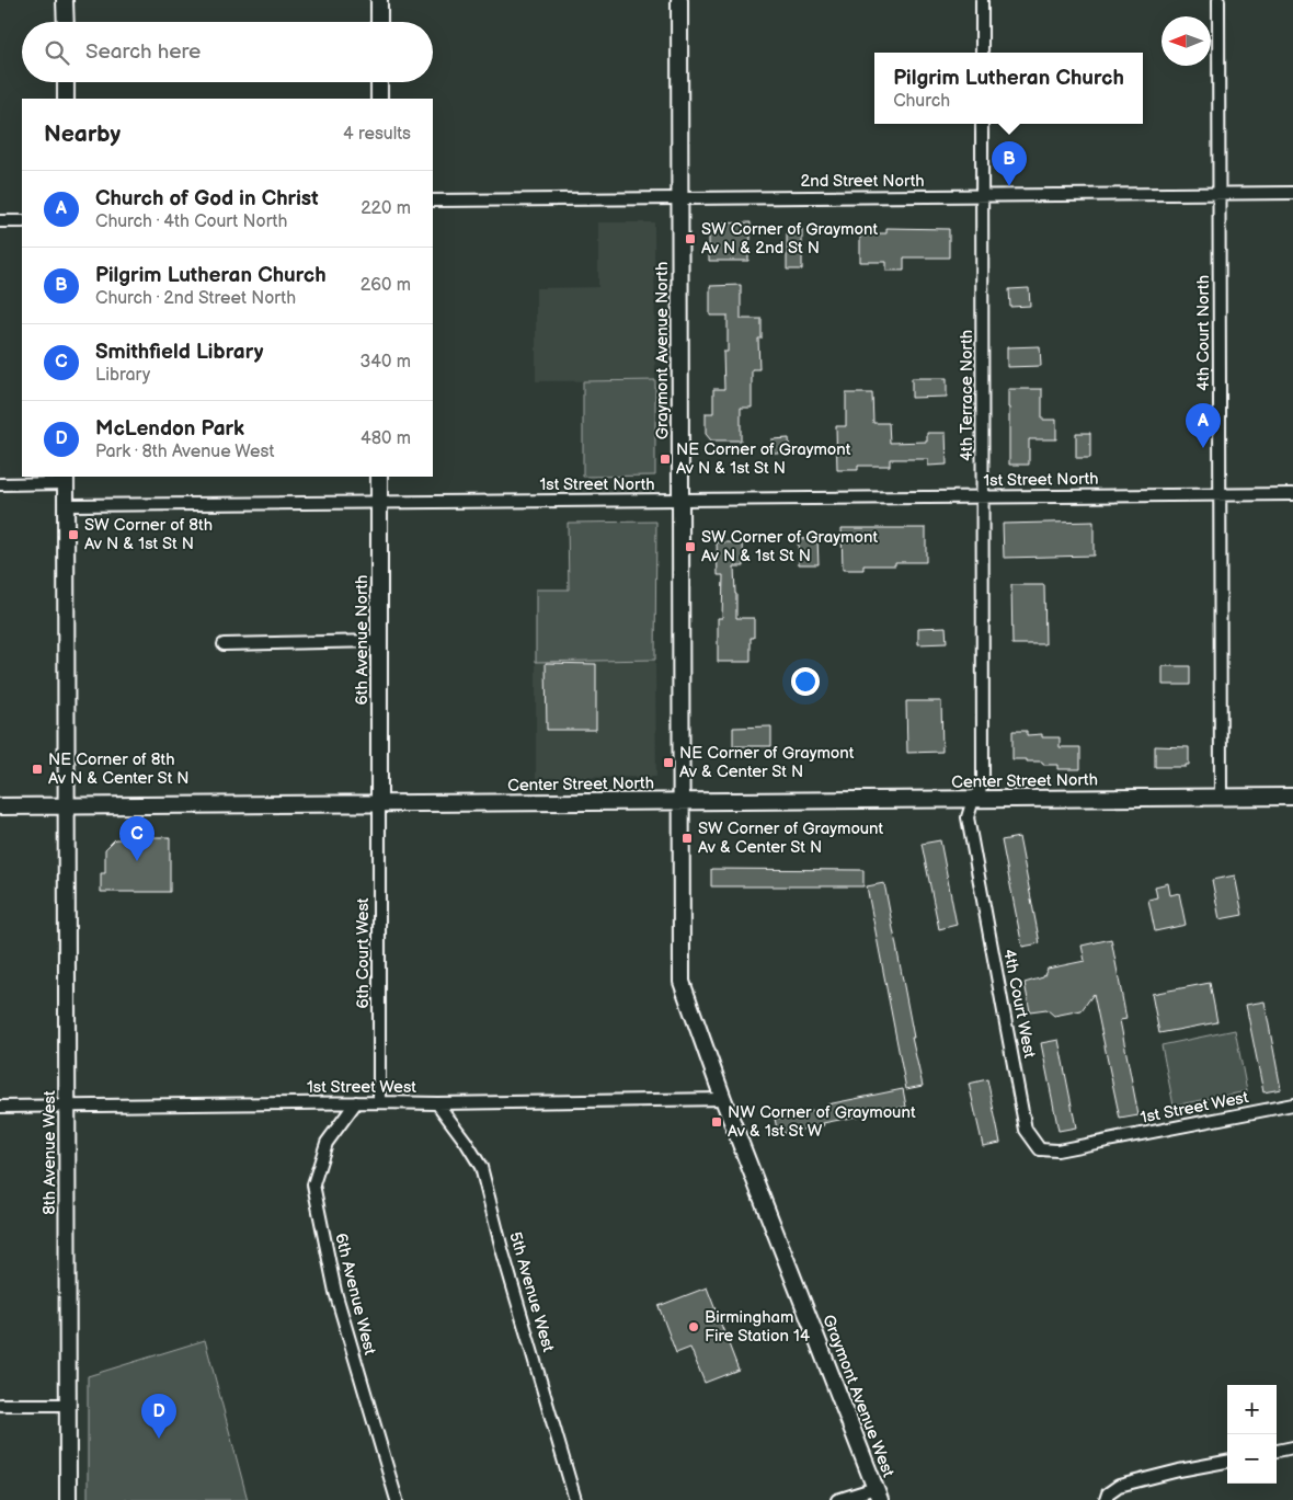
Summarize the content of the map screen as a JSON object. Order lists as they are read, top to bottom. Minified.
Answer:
{"streets":{"main road":["Graymont Avenue North","6th Avenue North","Center Street North","8th Avenue West","Graymont Avenue West"],"street":["2nd Street North","4th Court North","4th Terrace North","1st Street North","6th Court West","4th Court West","1st Street West","5th Avenue West","6th Avenue West"]},"crossings":[["2nd Street North","4th Court North"],["2nd Street North","Graymont Avenue North"],["2nd Street North","4th Terrace North"],["4th Court North","1st Street North"],["4th Court North","Center Street North"],["Graymont Avenue North","1st Street North"],["Graymont Avenue North","Center Street North"],["Graymont Avenue North","Graymont Avenue West"],["4th Terrace North","1st Street North"],["4th Terrace North","Center Street North"],["4th Terrace North","4th Court West"],["1st Street North","6th Avenue North"],["1st Street North","8th Avenue West"],["6th Avenue North","Center Street North"],["6th Avenue North","6th Court West"],["Center Street North","6th Court West"],["Center Street North","4th Court West"],["Center Street North","8th Avenue West"],["Center Street North","Graymont Avenue West"],["6th Court West","1st Street West"],["4th Court West","1st Street West"],["1st Street West","8th Avenue West"],["1st Street West","5th Avenue West"],["1st Street West","6th Avenue West"],["1st Street West","Graymont Avenue West"]],"places":{"transit":["SW Corner of Graymont Av N & 2nd St N","NE Corner of Graymont Av N & 1st St N","SW Corner of 8th Av N & 1st St N","SW Corner of Graymont Av N & 1st St N","NE Corner of Graymont Av & Center St N","NE Corner of 8th Av N & Center St N","SW Corner of Graymount Av & Center St N","NW Corner of Graymount Av & 1st St W"],"other":["Birmingham Fire Station 14"]},"north":"left","page":{"search":"Search here","popup":["Pilgrim Lutheran Church","Church"],"heading":["Nearby","4 results"],"pins":["B","A","C","D"],"list":[{"mark":"A","name":"Church of God in Christ","note":"Church · 4th Court North","value":"220 m"},{"mark":"B","name":"Pilgrim Lutheran Church","note":"Church · 2nd Street North","value":"260 m"},{"mark":"C","name":"Smithfield Library","note":"Library","value":"340 m"},{"mark":"D","name":"McLendon Park","note":"Park · 8th Avenue West","value":"480 m"}],"map_buttons":["+","−"]}}
